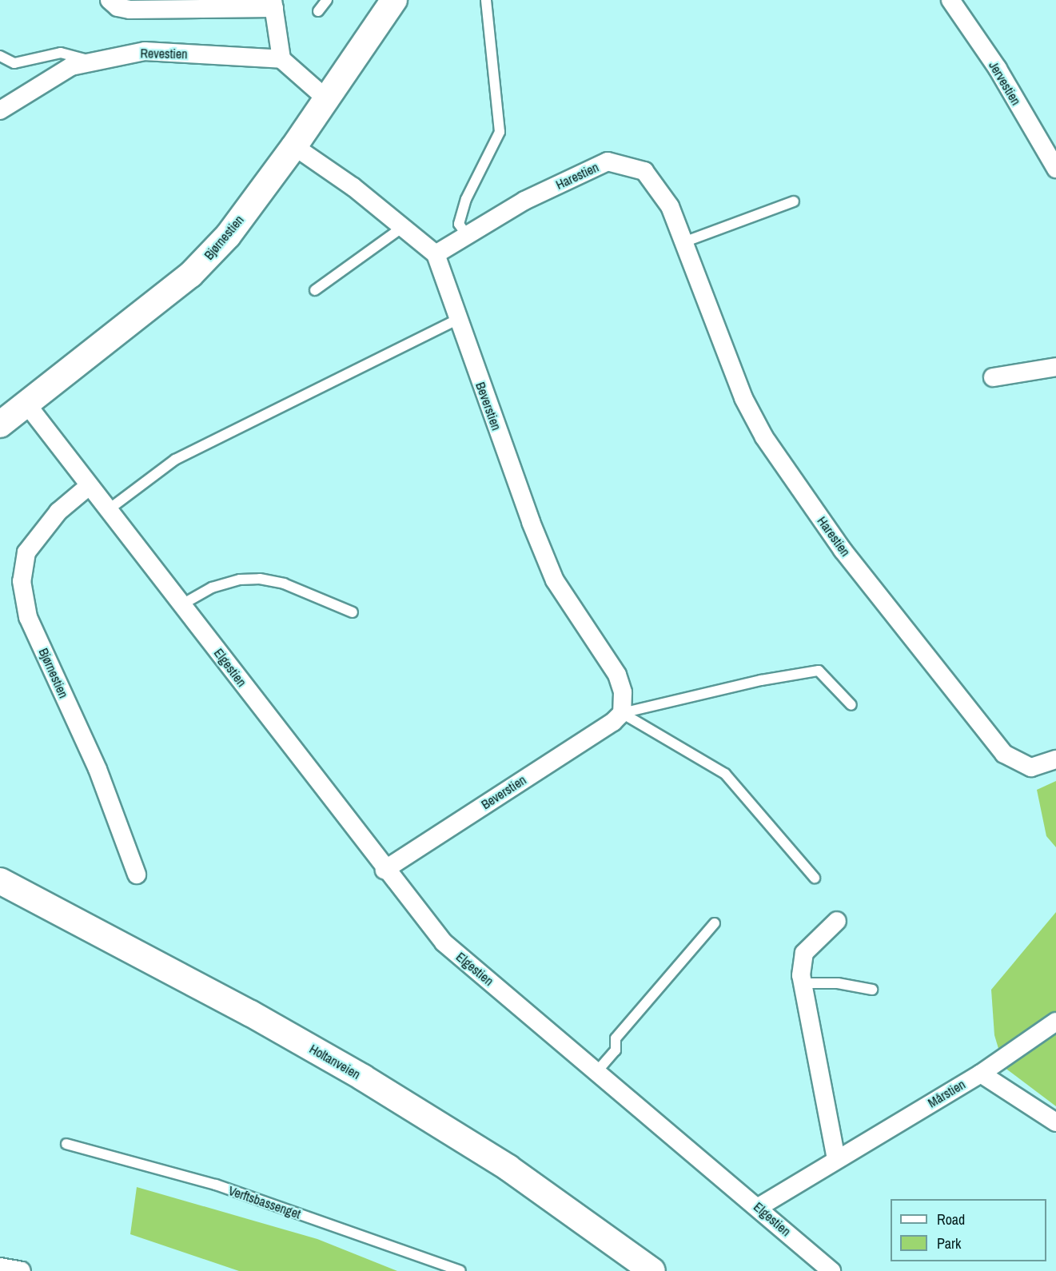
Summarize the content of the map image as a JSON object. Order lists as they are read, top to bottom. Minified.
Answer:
{"streets":{"main road":["Bjørnestien","Holtanveien"],"street":["Revestien","Jervestien","Harestien","Beverstien","Elgestien","Mårstien"],"lane":["Verftsbassenget"]},"crossings":[["Harestien","Beverstien"],["Bjørnestien","Elgestien"],["Beverstien","Elgestien"],["Elgestien","Mårstien"]],"legend":["Road","Park"]}
